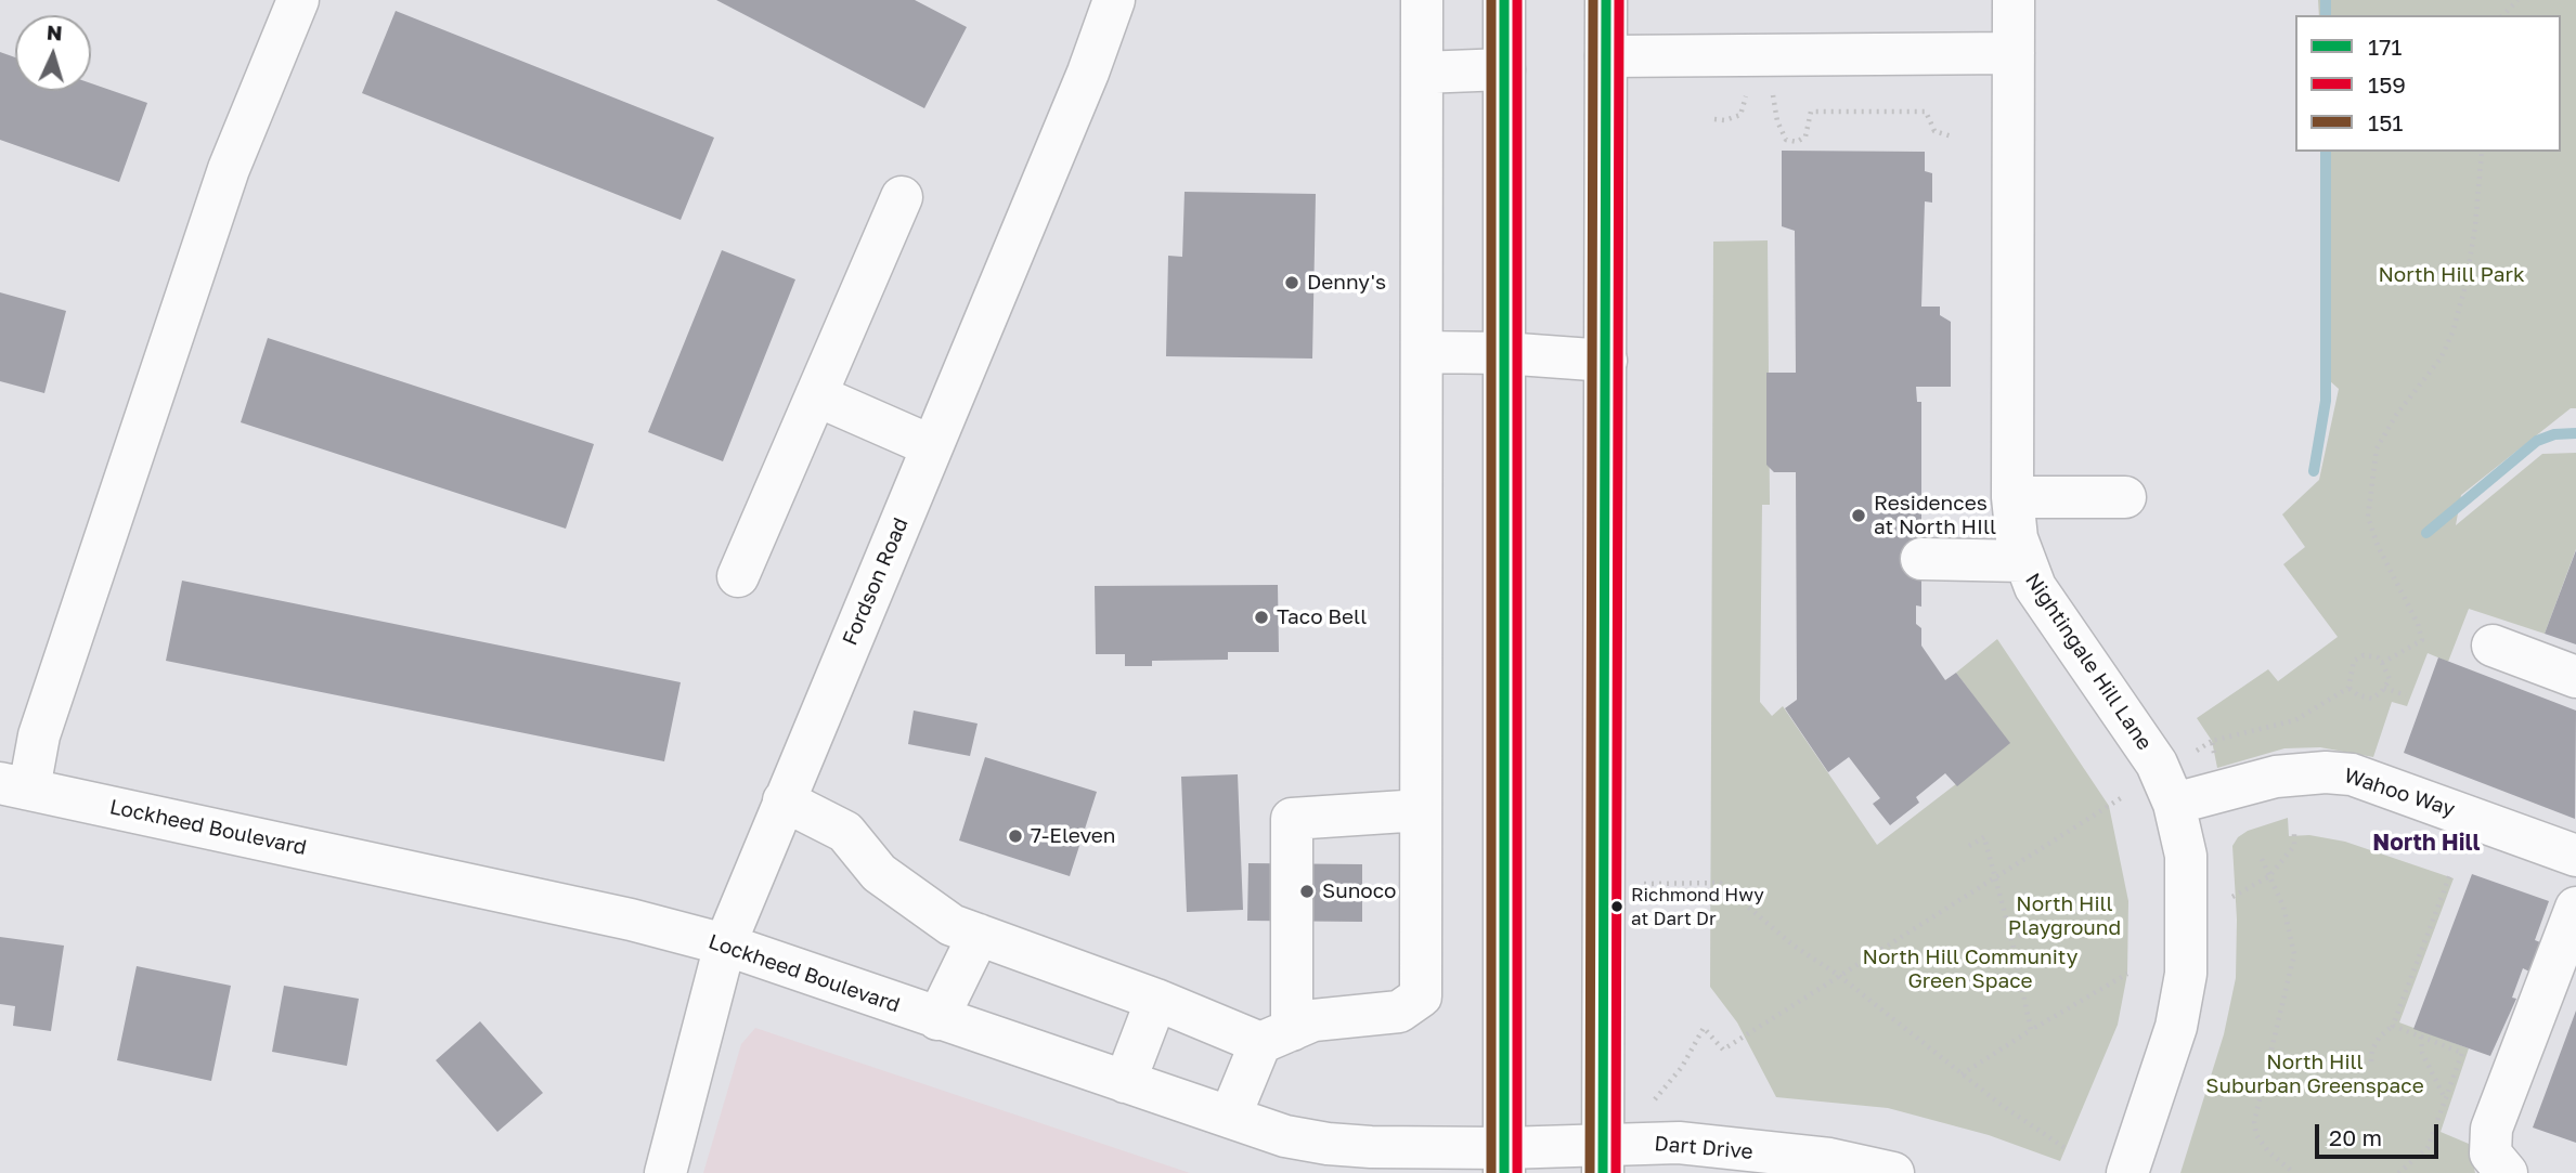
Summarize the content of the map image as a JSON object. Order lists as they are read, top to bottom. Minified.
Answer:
{"streets":{"main road":["Fordson Road","Nightingale Hill Lane","Wahoo Way","Lockheed Boulevard","Dart Drive"]},"crossings":[["Fordson Road","Lockheed Boulevard"],["Nightingale Hill Lane","Wahoo Way"],["Lockheed Boulevard","Dart Drive"]],"districts":["North Hill"],"parks":["North Hill Park","North Hill Playground","North Hill Community Green Space","North Hill Suburban Greenspace"],"places":["Denny's","Residences at North HIll","Taco Bell","7-Eleven","Sunoco","Richmond Hwy at Dart Dr"],"lines":["transit line 171","transit line 159","transit line 151"],"legend":["171","159","151"],"scale_bar":"20 m","north":"top"}
